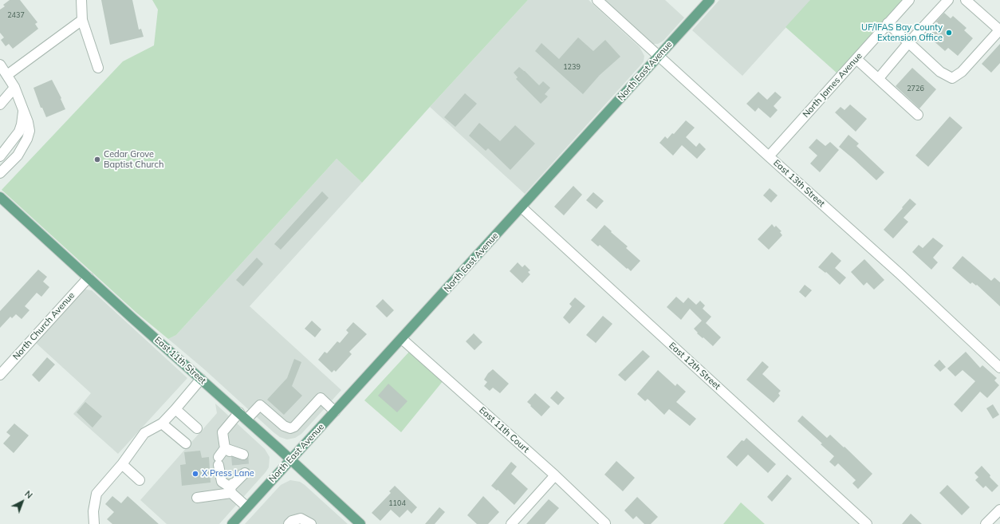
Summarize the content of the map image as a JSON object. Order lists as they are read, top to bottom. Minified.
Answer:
{"streets":{"main road":["North East Avenue","East 11th Street"],"street":["North James Avenue","East 13th Street","North Church Avenue","East 12th Street","East 11th Court"]},"crossings":[["North East Avenue","East 13th Street"],["North East Avenue","East 11th Street"],["North East Avenue","East 12th Street"],["North East Avenue","East 11th Court"],["North James Avenue","East 13th Street"],["North Church Avenue","East 11th Street"]],"places":["UF/IFAS Bay County Extension Office","Cedar Grove Baptist Church","X Press Lane"],"house_numbers":["2437","1239","2726","1104"],"north":"top right"}
